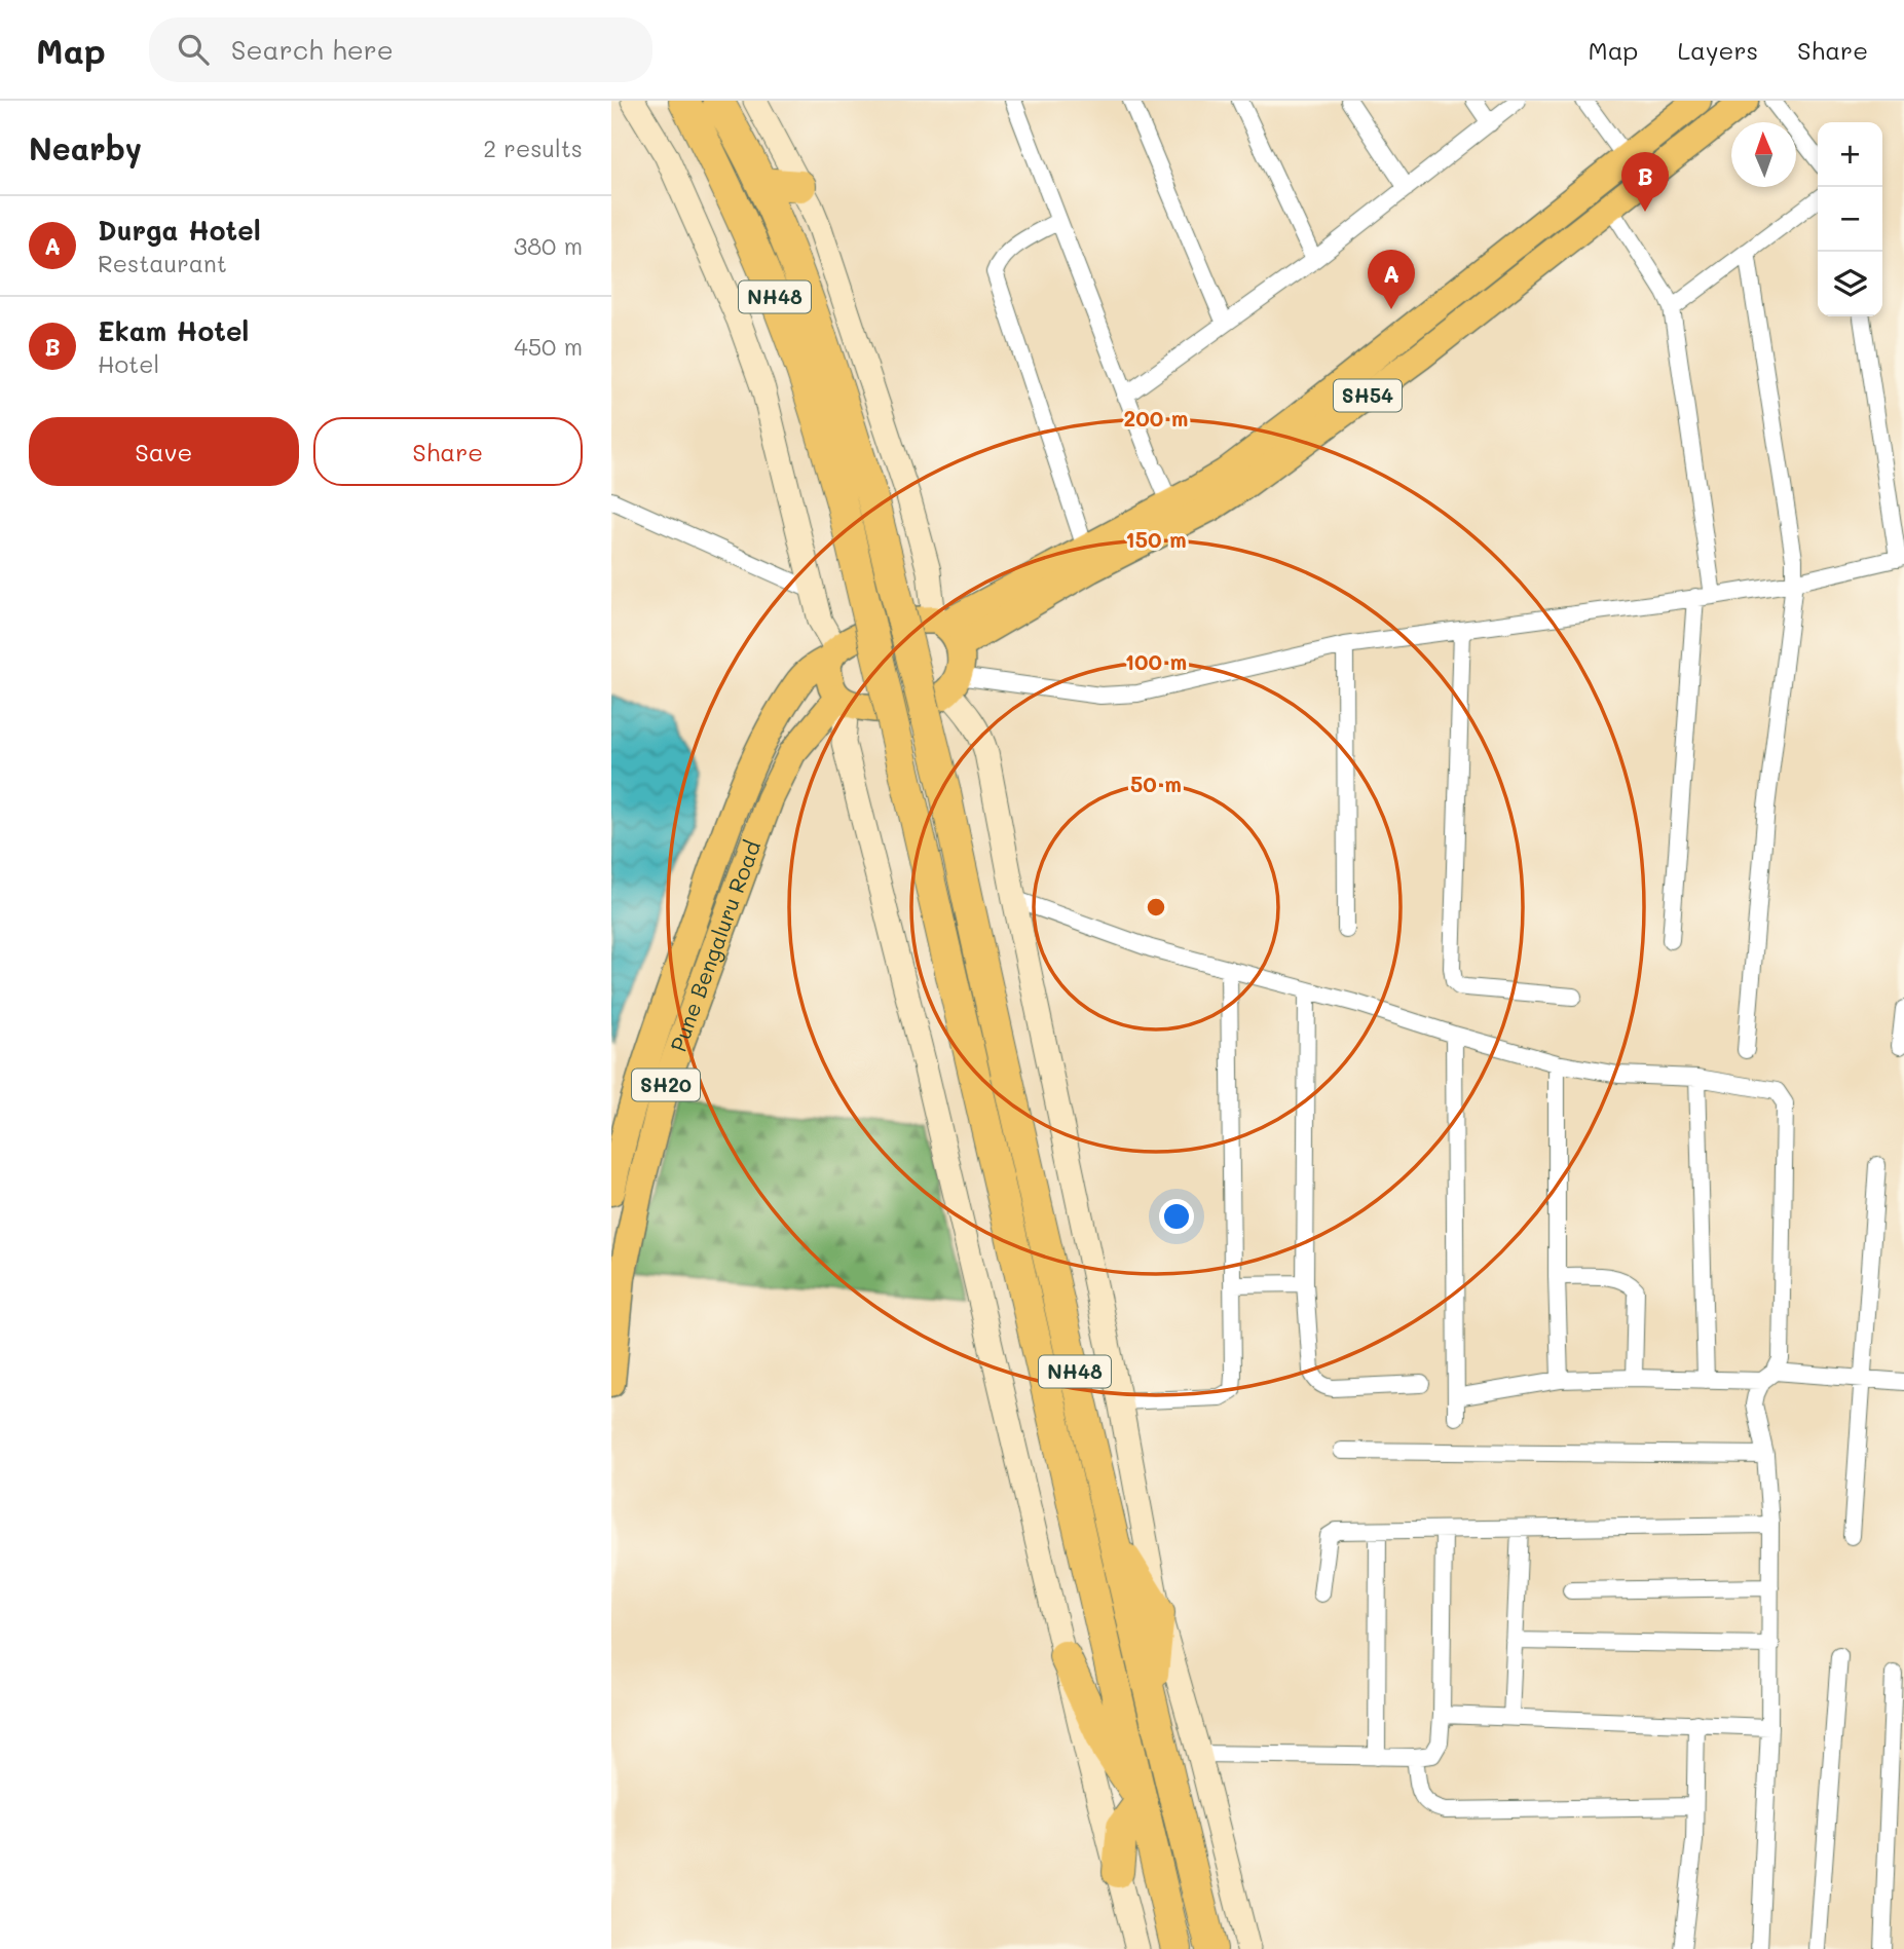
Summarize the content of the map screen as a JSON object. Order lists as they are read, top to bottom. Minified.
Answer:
{"streets":{"highway":["NH48"],"main road":["SH54","Pune Bengaluru Road","SH20"]},"crossings":[["SH54","Pune Bengaluru Road"]],"north":"top","page":{"header":"Map","search":"Search here","nav":["Map","Layers","Share"],"heading":["Nearby","2 results"],"map_buttons":["+","−"],"pins":["B","A"],"list":[{"mark":"A","name":"Durga Hotel","note":"Restaurant","value":"380 m"},{"mark":"B","name":"Ekam Hotel","note":"Hotel","value":"450 m"}],"buttons":["Save","Share"]},"rings":["200 m","150 m","100 m","50 m"]}
